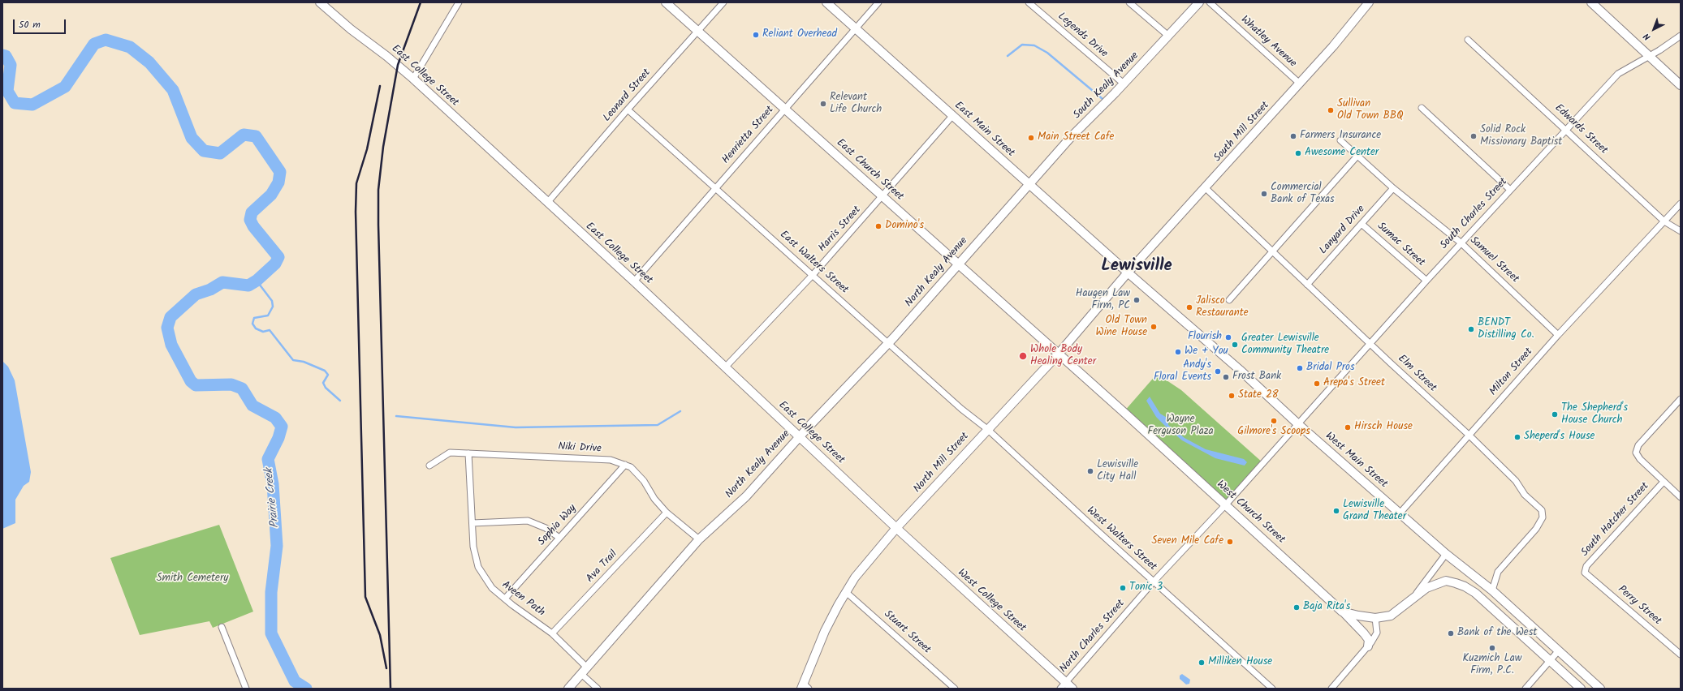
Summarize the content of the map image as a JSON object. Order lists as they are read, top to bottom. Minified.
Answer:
{"streets":{"main road":["East College Street","South Kealy Avenue","East Main Street","South Mill Street","East Church Street","North Kealy Avenue","West Main Street","North Mill Street","West Church Street","West College Street"],"street":["Legends Drive","Whatley Avenue","Leonard Street","Edwards Street","Henrietta Street","South Charles Street","Harris Street","Lanyard Drive","Sumac Street","Samuel Street","East Walters Street","Milton Street","Elm Street","Niki Drive","South Hatcher Street","Sophia Way","West Walters Street","Ava Trail","Aveen Path","Perry Street","Stuart Street","North Charles Street"]},"crossings":[["Legends Drive","South Kealy Avenue"],["Whatley Avenue","South Mill Street"],["East College Street","Leonard Street"],["East College Street","Henrietta Street"],["East College Street","Harris Street"],["East College Street","North Kealy Avenue"],["East College Street","North Mill Street"],["East College Street","West College Street"],["South Kealy Avenue","East Main Street"],["South Kealy Avenue","North Kealy Avenue"],["Leonard Street","East Church Street"],["Leonard Street","East Walters Street"],["East Main Street","South Mill Street"],["East Main Street","Henrietta Street"],["East Main Street","Harris Street"],["East Main Street","North Kealy Avenue"],["East Main Street","West Main Street"],["East Main Street","North Mill Street"],["Edwards Street","South Charles Street"],["Edwards Street","Milton Street"],["South Mill Street","Elm Street"],["South Mill Street","West Main Street"],["South Mill Street","North Mill Street"],["Henrietta Street","East Church Street"],["Henrietta Street","East Walters Street"],["East Church Street","Harris Street"],["East Church Street","North Kealy Avenue"],["East Church Street","North Mill Street"],["East Church Street","West Church Street"],["South Charles Street","Sumac Street"],["South Charles Street","Samuel Street"],["South Charles Street","Elm Street"],["South Charles Street","West Main Street"],["South Charles Street","North Charles Street"],["Harris Street","East Walters Street"],["Lanyard Drive","Sumac Street"],["Lanyard Drive","Samuel Street"],["Lanyard Drive","Elm Street"],["Samuel Street","Milton Street"],["East Walters Street","North Kealy Avenue"],["East Walters Street","North Mill Street"],["East Walters Street","West Walters Street"],["North Kealy Avenue","Niki Drive"],["North Kealy Avenue","Aveen Path"],["Milton Street","Elm Street"],["Milton Street","West Main Street"],["Elm Street","West Main Street"],["Niki Drive","Sophia Way"],["Niki Drive","Ava Trail"],["Niki Drive","Aveen Path"],["West Main Street","North Mill Street"],["West Main Street","North Charles Street"],["North Mill Street","West Church Street"],["North Mill Street","West Walters Street"],["North Mill Street","West College Street"],["North Mill Street","Stuart Street"],["West Church Street","North Charles Street"],["South Hatcher Street","Perry Street"],["Sophia Way","Aveen Path"],["West Walters Street","North Charles Street"],["Ava Trail","Aveen Path"],["West College Street","North Charles Street"]],"districts":["Lewisville"],"water":["Prairie Creek"],"parks":["Wayne Ferguson Plaza","Smith Cemetery"],"places":["Reliant Overhead","Relevant Life Church","Sullivan Old Town BBQ","Farmers Insurance","Solid Rock Missionary Baptist","Main Street Cafe","Awesome Center","Commercial Bank of Texas","Domino's","Haugen Law Firm, PC","Jalisco Restaurante","Old Town Wine House","BENDT Distilling Co.","Flourish","Greater Lewisville Community Theatre","We + You","Whole Body Healing Center","Bridal Pros","Andy's Floral Events","Frost Bank","Arepa's Street","State 28","The Shepherd's House Church","Gilmore's Scoops","Hirsch House","Sheperd's House","Lewisville City Hall","Lewisville Grand Theater","Seven Mile Cafe","Tonic 3","Baja Rita's","Bank of the West","Kuzmich Law Firm, P.C.","Milliken House"],"scale_bar":"50 m","north":"bottom left"}
